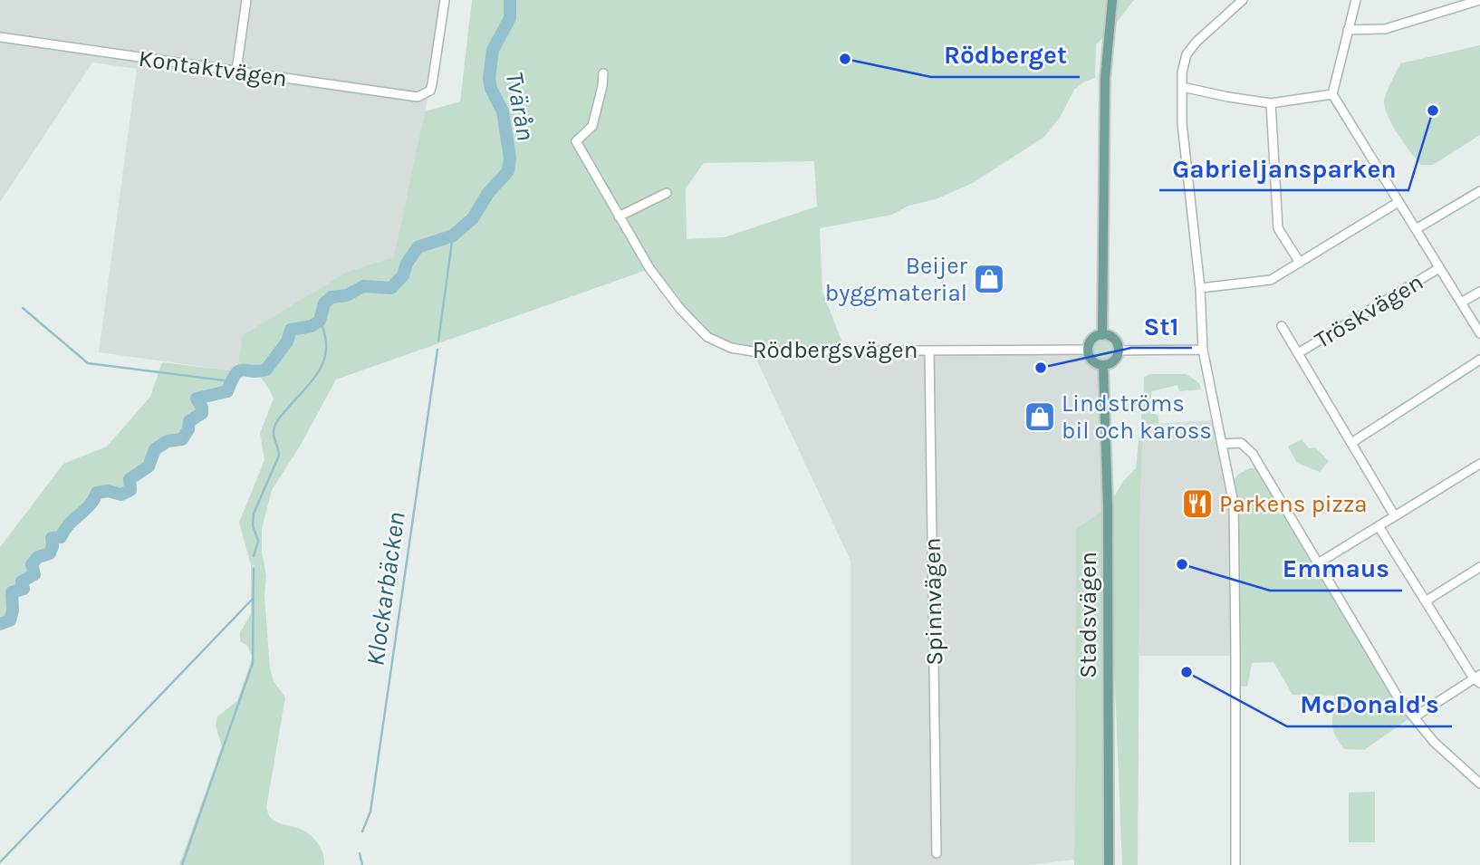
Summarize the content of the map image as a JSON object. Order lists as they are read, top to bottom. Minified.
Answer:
{"streets":{"main road":["Stadsvägen"],"street":["Kontaktvägen","Tröskvägen","Rödbergsvägen","Spinnvägen"]},"crossings":[["Rödbergsvägen","Spinnvägen"],["Rödbergsvägen","Stadsvägen"]],"water":["Tvärån","Klockarbäcken"],"places":{"other":["Rödberget","Gabrieljansparken","St1","Emmaus","McDonald's"],"shop":["Beijer byggmaterial","Lindströms bil och kaross"],"restaurant":["Parkens pizza"]}}
